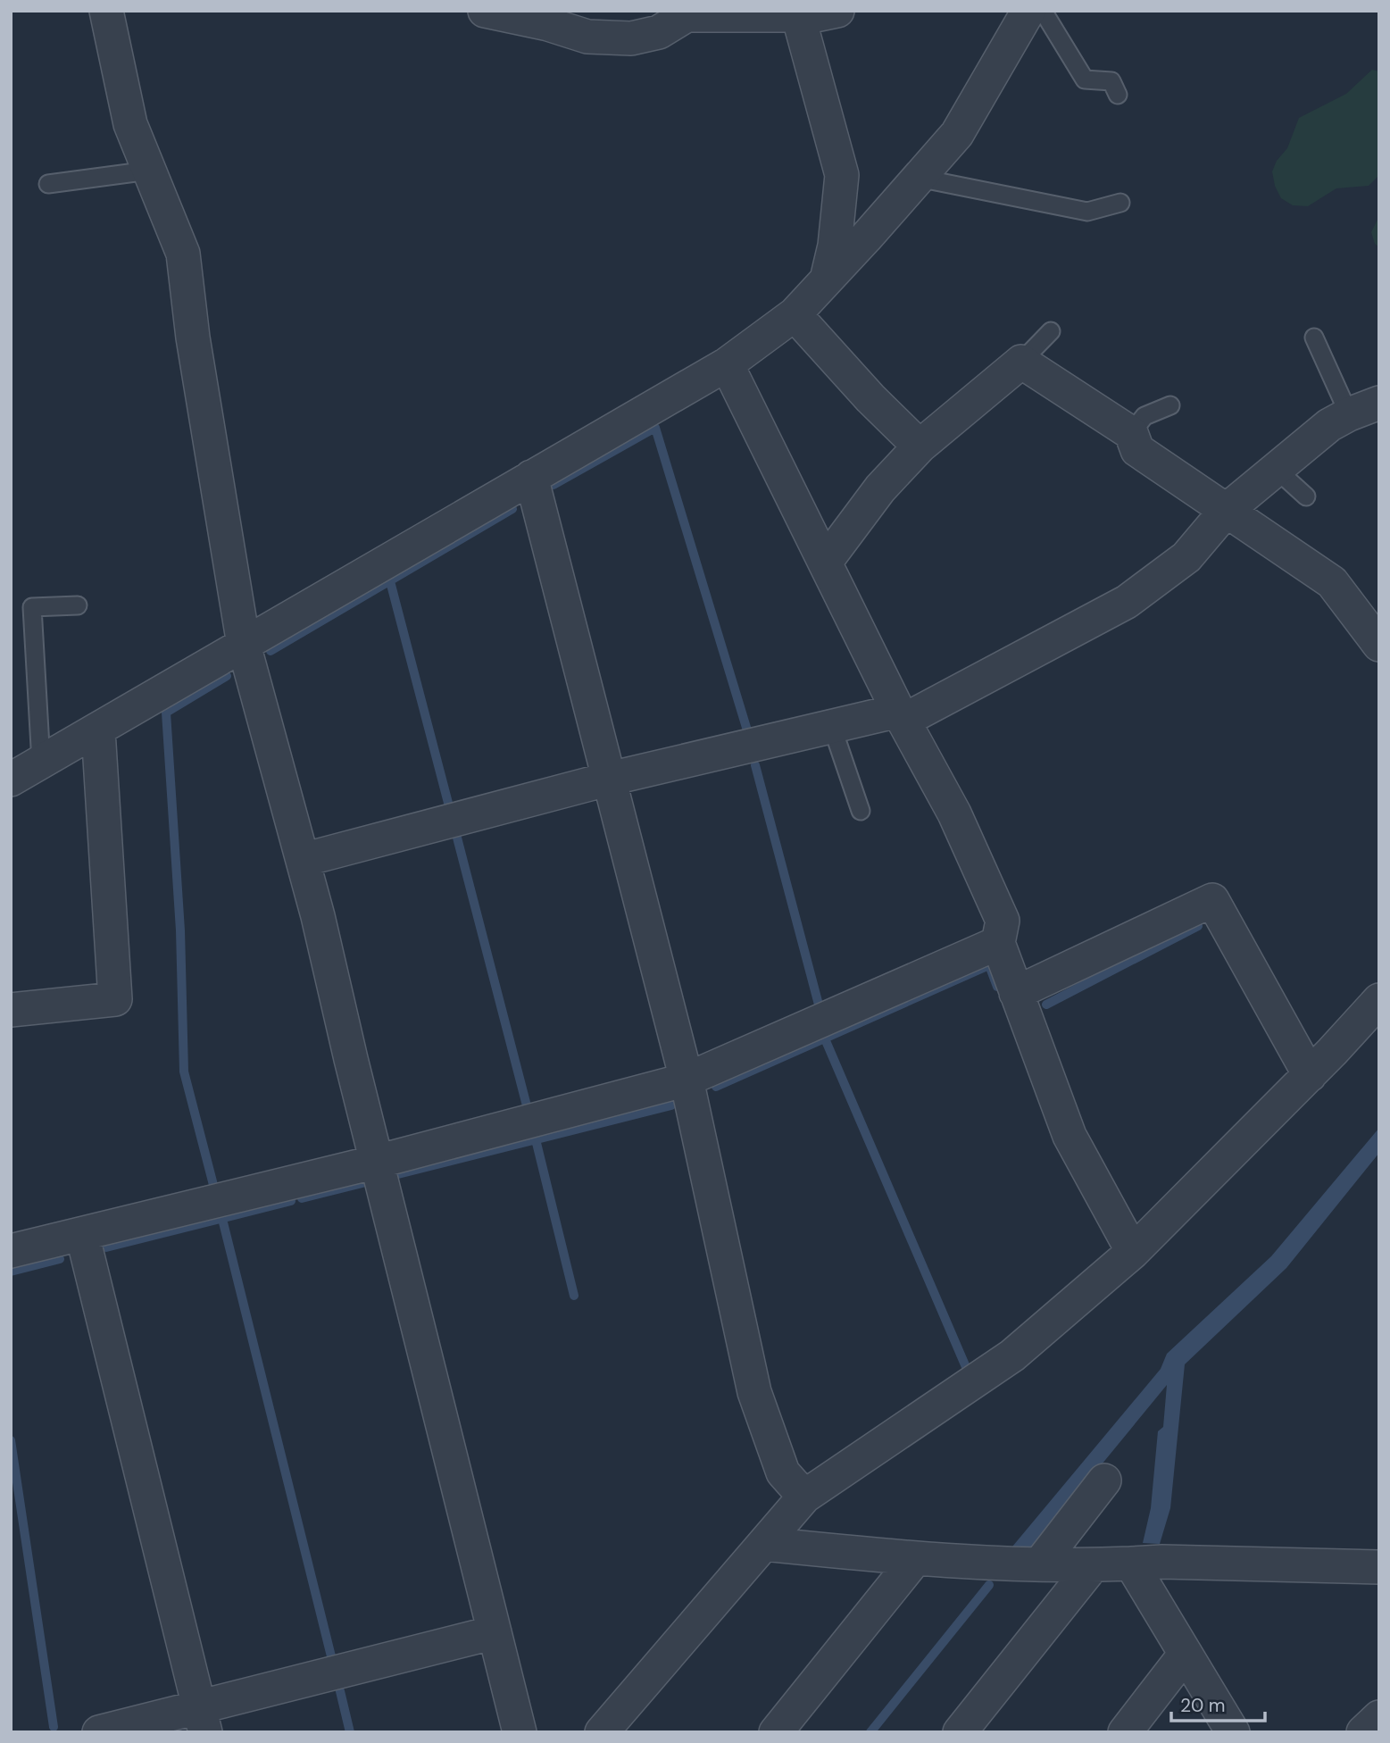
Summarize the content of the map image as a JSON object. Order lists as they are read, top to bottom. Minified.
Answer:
{"scale_bar":"20 m"}
